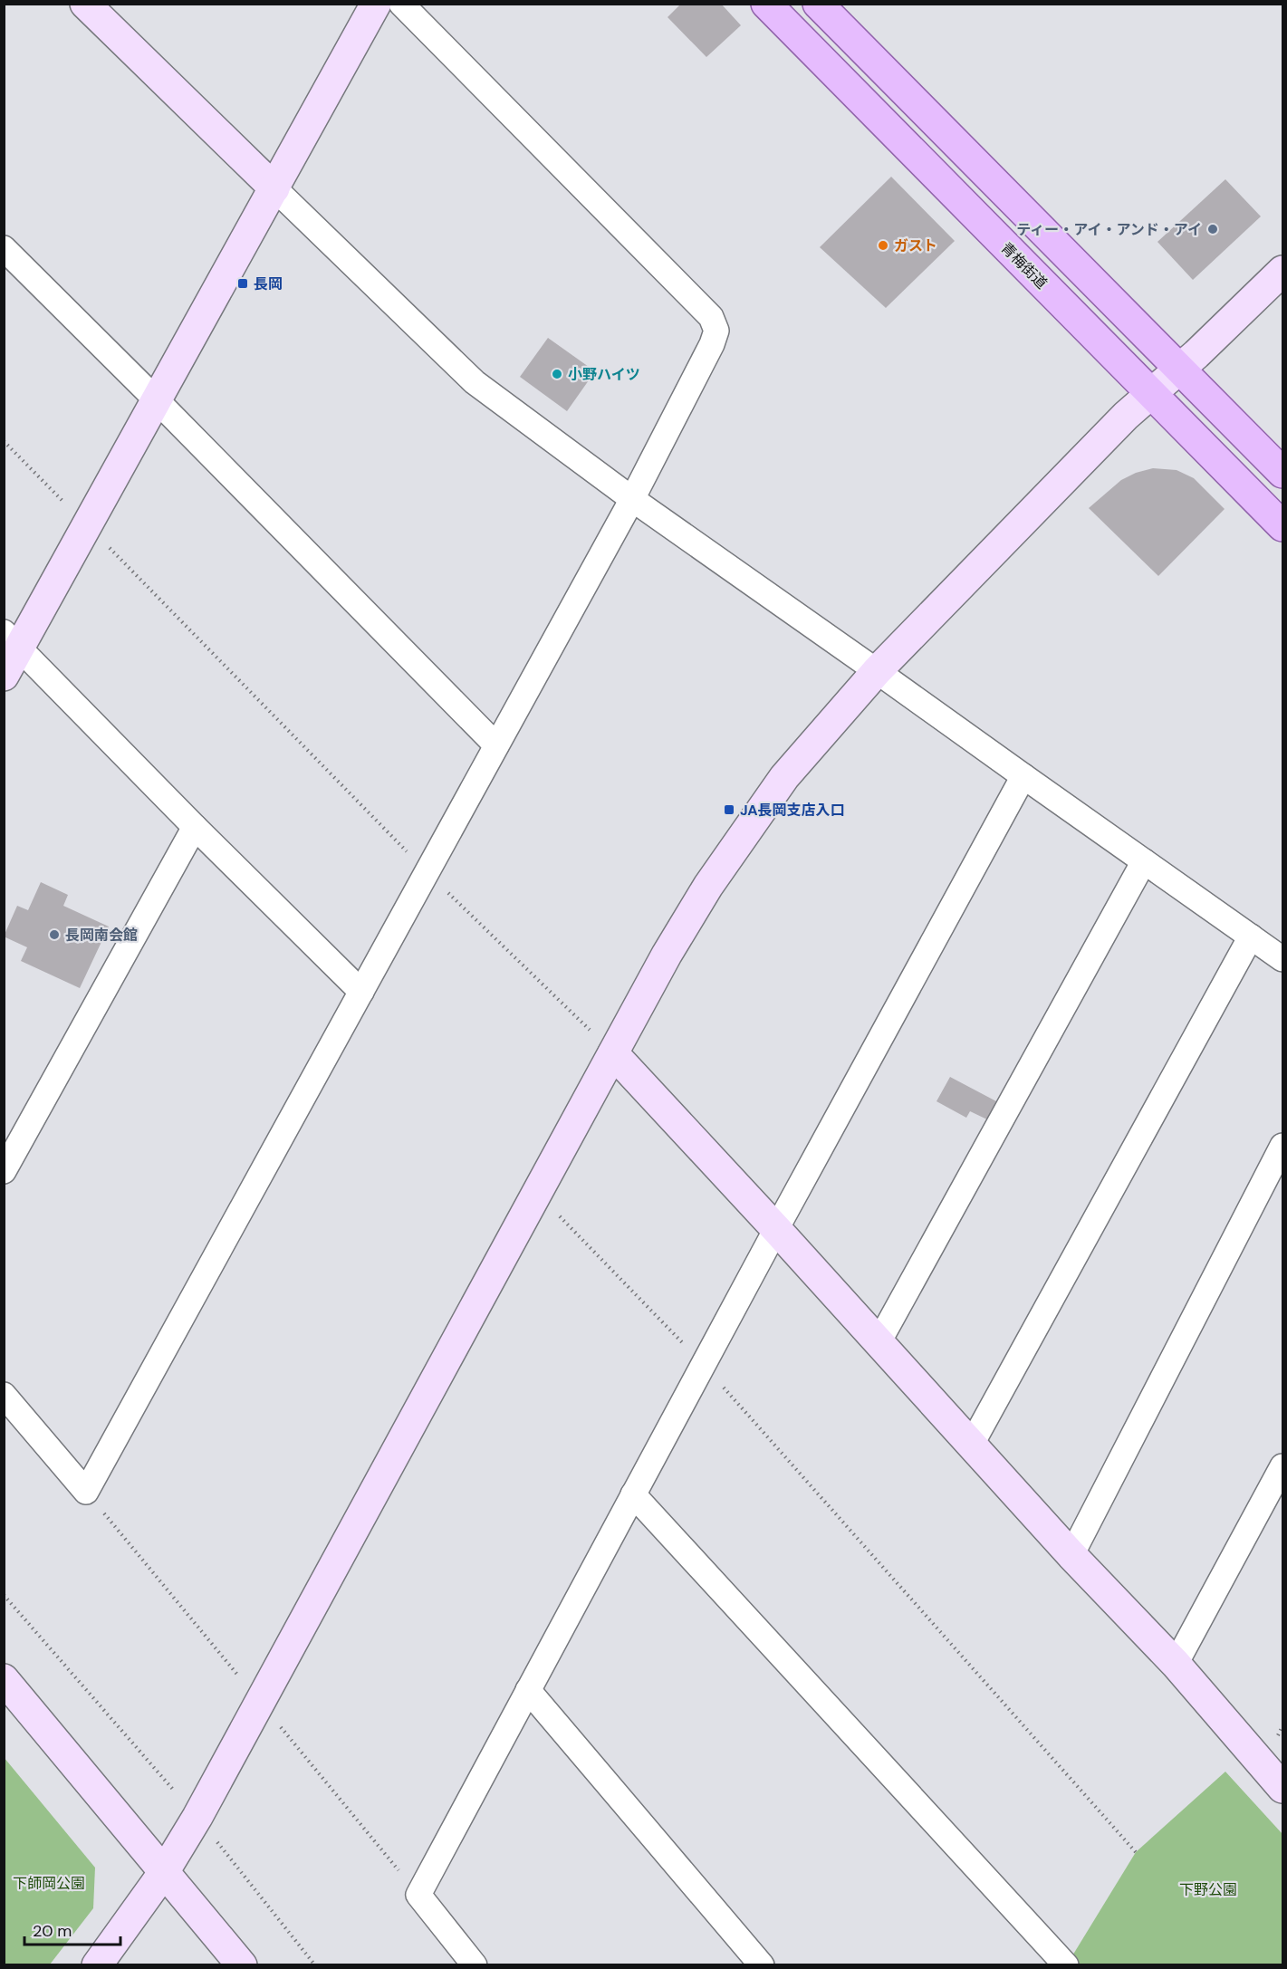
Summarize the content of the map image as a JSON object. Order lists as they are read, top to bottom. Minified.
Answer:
{"streets":{"main road":["青梅街道"]},"parks":["下師岡公園","下野公園"],"places":{"other":["ティー・アイ・アンド・アイ","ガスト","小野ハイツ","長岡南会館"],"transit":["長岡","JA長岡支店入口"]},"scale_bar":"20 m"}
